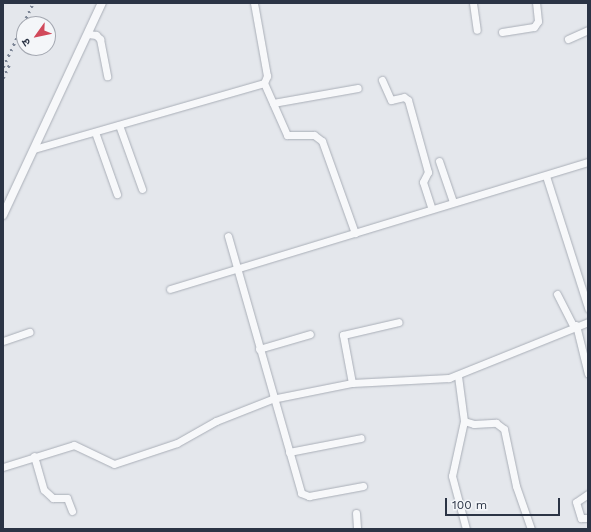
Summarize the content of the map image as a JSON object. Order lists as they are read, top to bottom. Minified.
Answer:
{"scale_bar":"100 m","north":"bottom left"}
